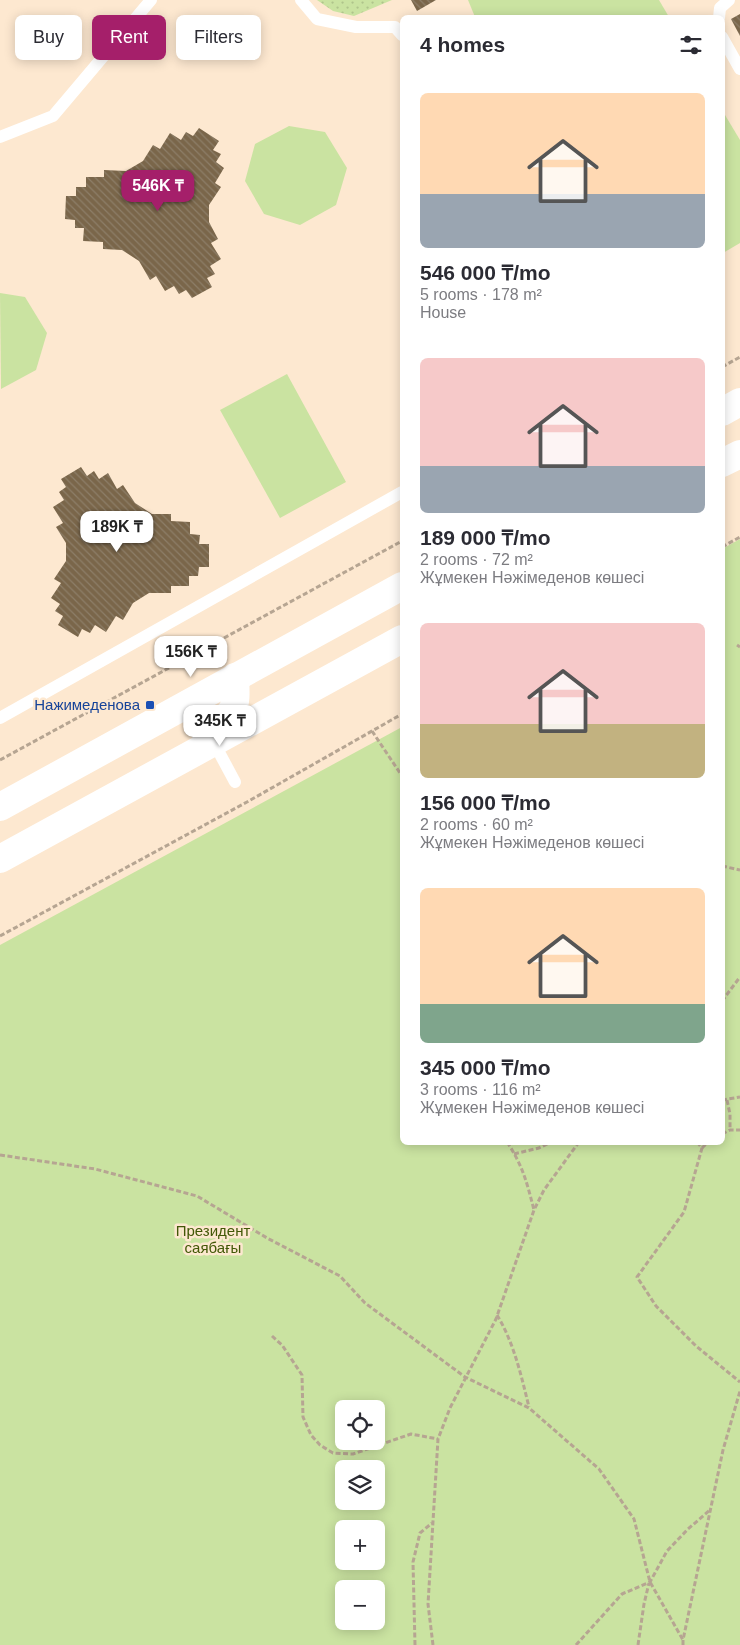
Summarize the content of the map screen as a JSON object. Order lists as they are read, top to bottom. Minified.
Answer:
{"parks":["Президент саябағы"],"places":{"transit":["Нажимеденова"]},"page":{"chip":["Buy","Rent","Filters"],"heading":"4 homes","list":[{"name":"546 000 ₸/mo","note":"5 rooms · 178 m² · House"},{"name":"189 000 ₸/mo","note":"2 rooms · 72 m² · Жұмекен Нәжімеденов көшесі"},{"name":"156 000 ₸/mo","note":"2 rooms · 60 m² · Жұмекен Нәжімеденов көшесі"},{"name":"345 000 ₸/mo","note":"3 rooms · 116 m² · Жұмекен Нәжімеденов көшесі"}],"price":["546K ₸","189K ₸","156K ₸","345K ₸"],"map_buttons":["+","−"]}}
